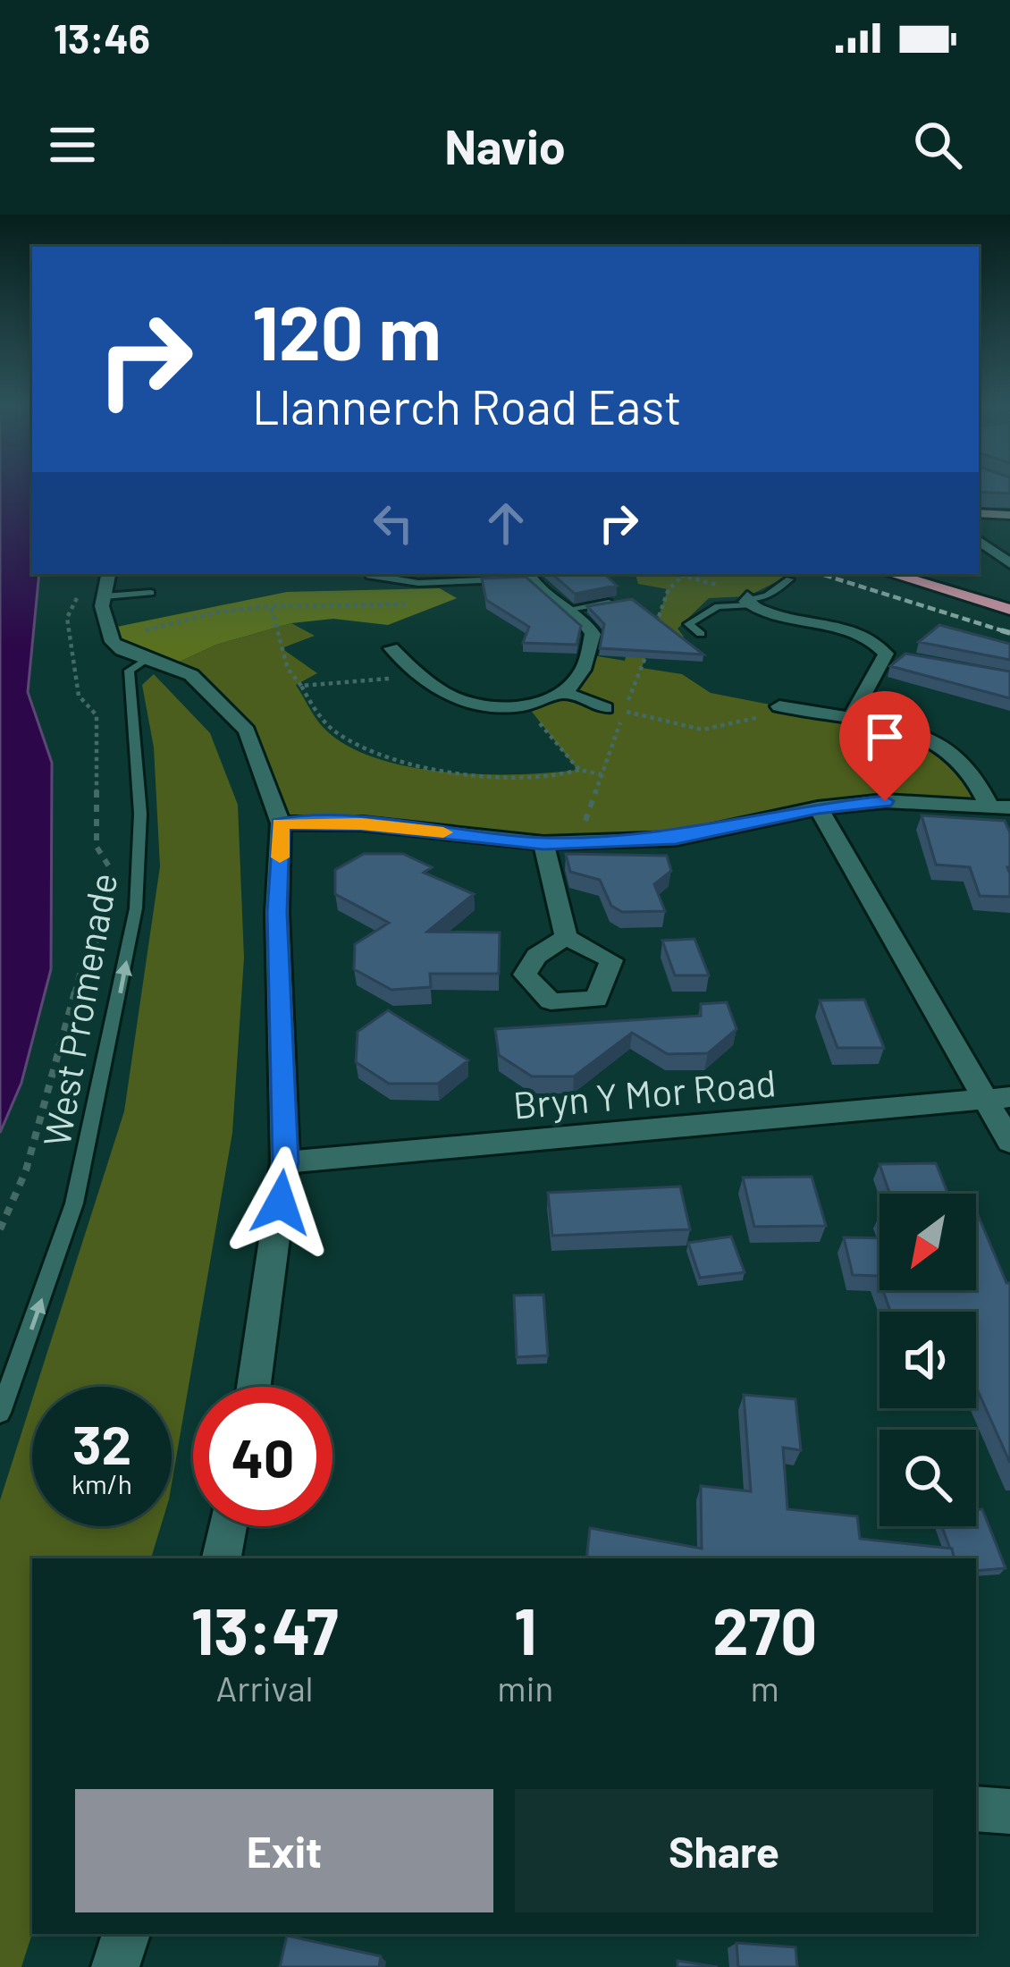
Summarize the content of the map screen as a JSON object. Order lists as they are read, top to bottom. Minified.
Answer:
{"streets":{"street":["Bryn Y Mor Road"],"lane":["West Promenade"]},"one_way":["West Promenade"],"north":"bottom left","page":{"status":"13:46","header":"Navio","turn":["120 m","Llannerch Road East"],"speed":"32 km/h","limit":"40","eta":["13:47","Arrival","1","min","270","m"],"buttons":["Exit","Share"]}}
